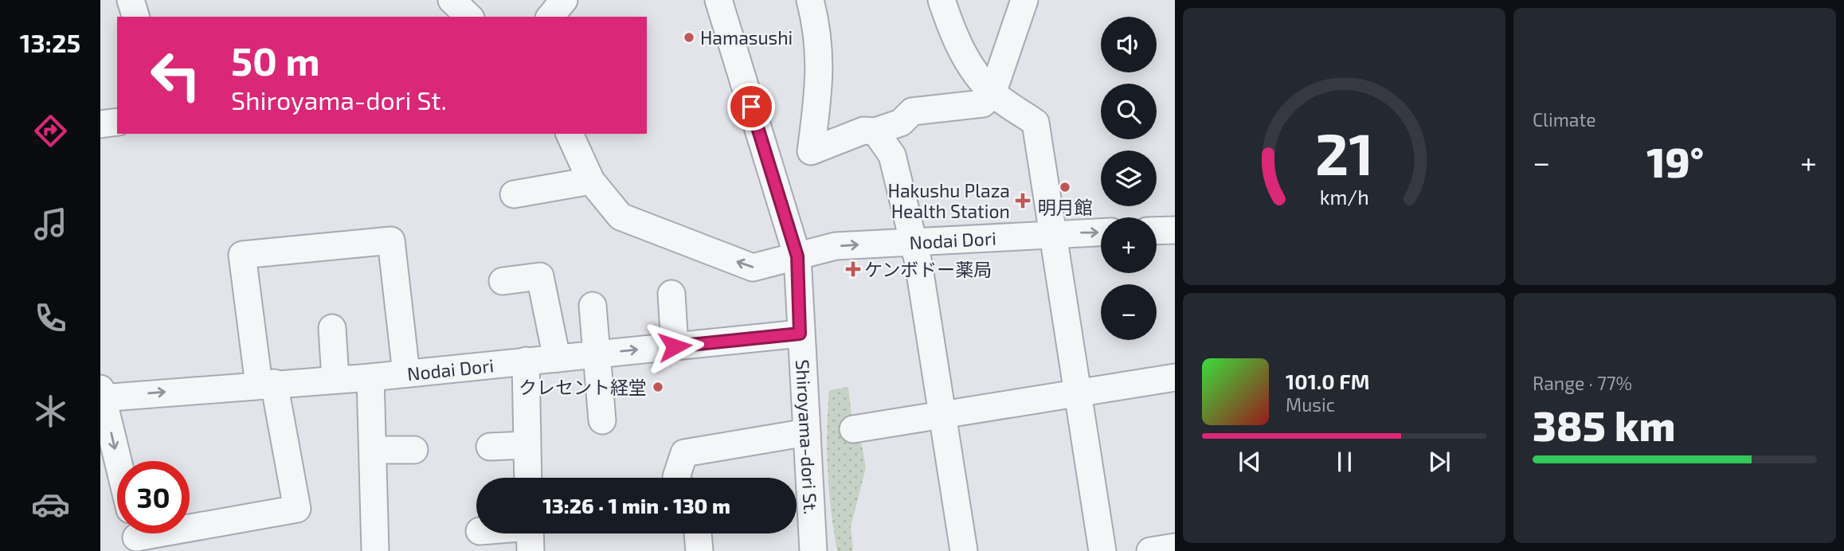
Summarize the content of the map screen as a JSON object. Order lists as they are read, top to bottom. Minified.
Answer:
{"streets":{"street":["Nodai Dori","Shiroyama-dori St."]},"crossings":[["Nodai Dori","Shiroyama-dori St."]],"places":{"other":["Hamasushi","明月館","クレセント経堂"],"health":["Hakushu Plaza Health Station","ケンボドー薬局"]},"page":{"tabs":"13:25","tile":["Climate",["Range · 77%","385 km"]],"map_buttons":["+","−"],"turn":["50 m","Shiroyama-dori St."],"heat":["−","19°","+"],"song":["101.0 FM","Music"],"limit":"30","trip":"13:26 · 1 min · 130 m","gauge":["21","km/h"]}}
